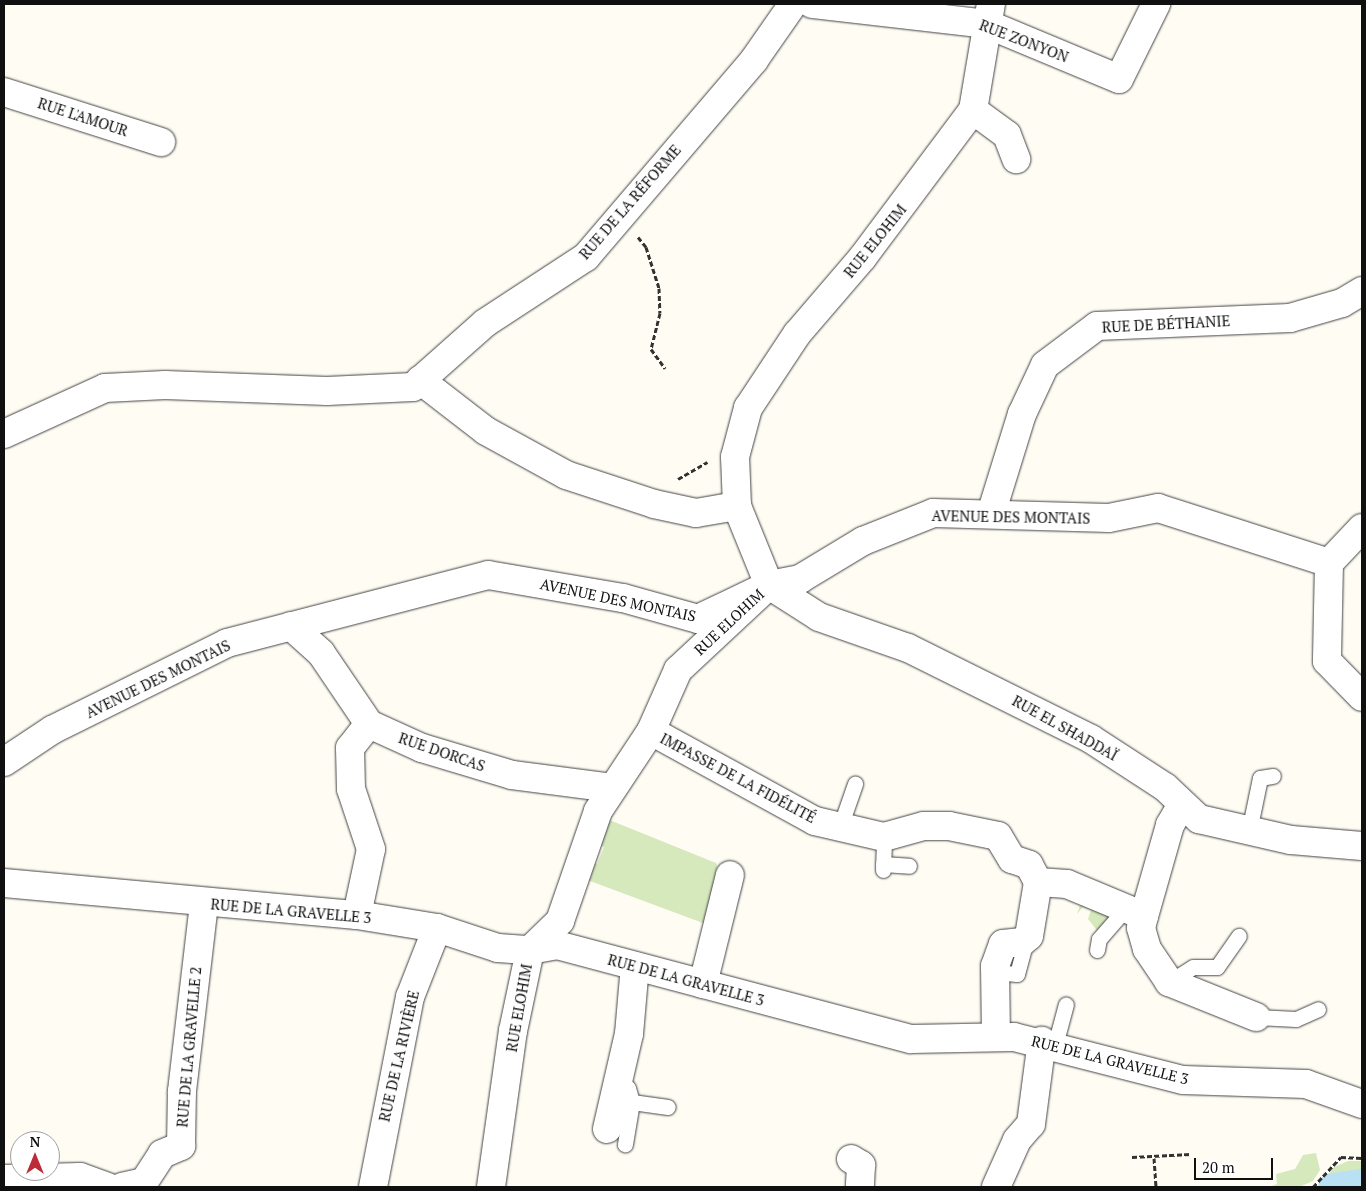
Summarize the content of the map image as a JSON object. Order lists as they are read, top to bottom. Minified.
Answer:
{"streets":{"street":["RUE ZONYON","RUE L'AMOUR","RUE DE LA RÉFORME","RUE ELOHIM","RUE DE BÉTHANIE","AVENUE DES MONTAIS","RUE EL SHADDAÏ","RUE DORCAS","IMPASSE DE LA FIDÉLITÉ","RUE DE LA GRAVELLE 3","RUE DE LA GRAVELLE 2","RUE DE LA RIVIÈRE"]},"crossings":[["RUE ZONYON","RUE ELOHIM"],["RUE ELOHIM","AVENUE DES MONTAIS"],["RUE ELOHIM","RUE EL SHADDAÏ"],["RUE ELOHIM","RUE DORCAS"],["RUE ELOHIM","IMPASSE DE LA FIDÉLITÉ"],["RUE ELOHIM","RUE DE LA GRAVELLE 3"],["RUE DE BÉTHANIE","AVENUE DES MONTAIS"],["AVENUE DES MONTAIS","RUE EL SHADDAÏ"],["RUE DE LA GRAVELLE 3","RUE DE LA GRAVELLE 2"],["RUE DE LA GRAVELLE 3","RUE DE LA RIVIÈRE"]],"scale_bar":"20 m","north":"top"}
